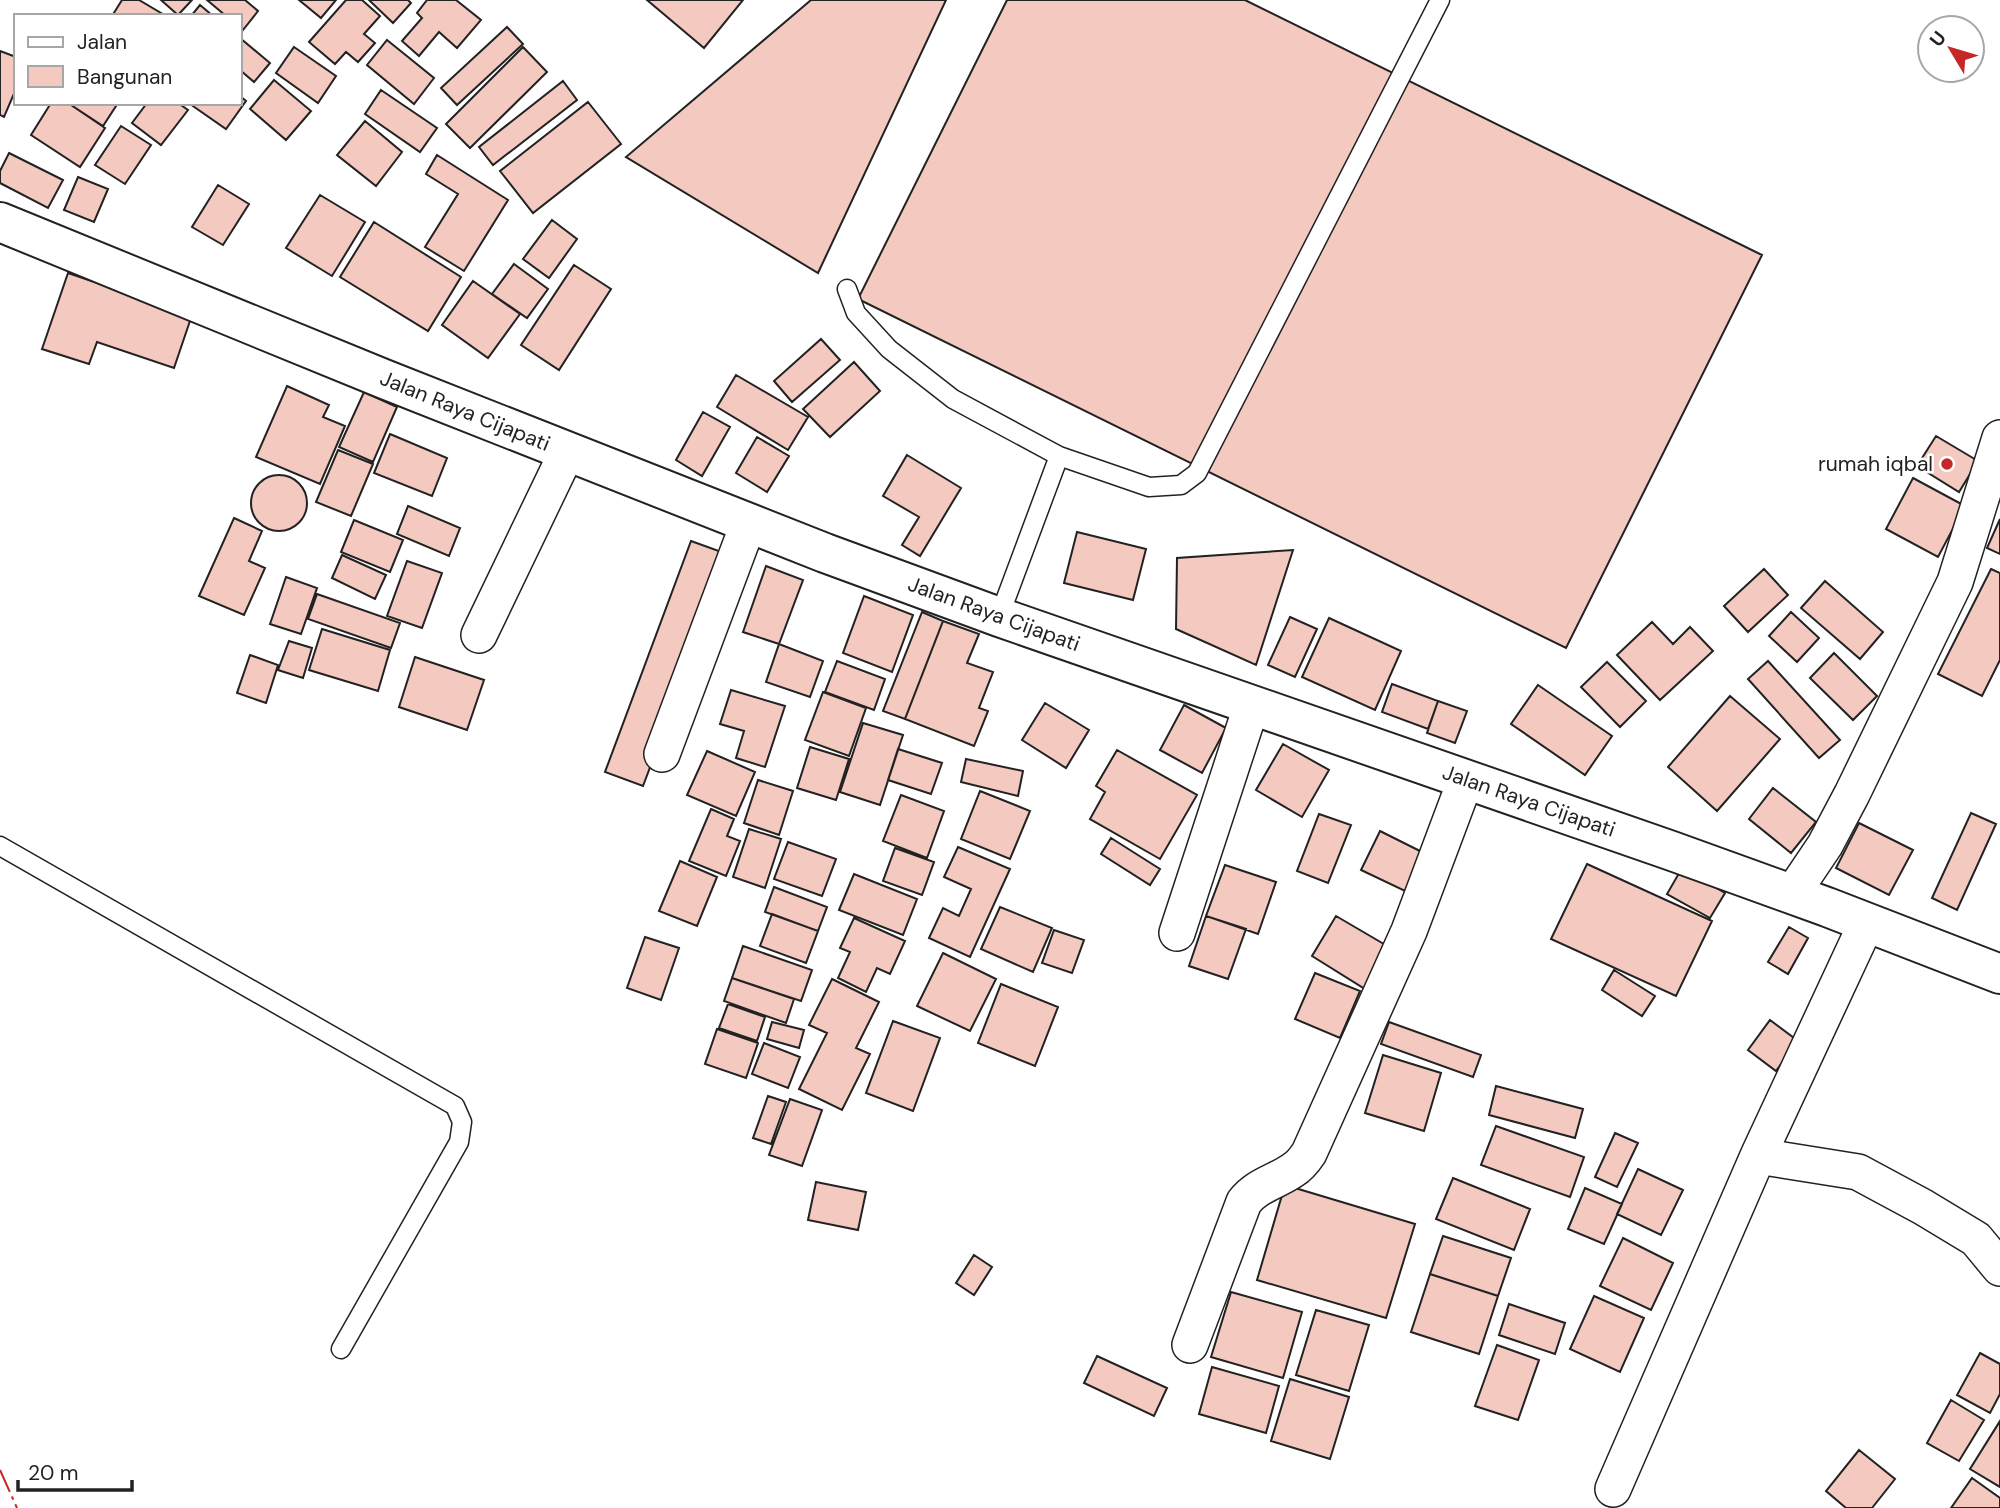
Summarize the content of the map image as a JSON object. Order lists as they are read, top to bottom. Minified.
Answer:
{"streets":{"main road":["Jalan Raya Cijapati"]},"places":["rumah iqbal"],"legend":["Jalan","Bangunan"],"scale_bar":"20 m","north":"top left"}
